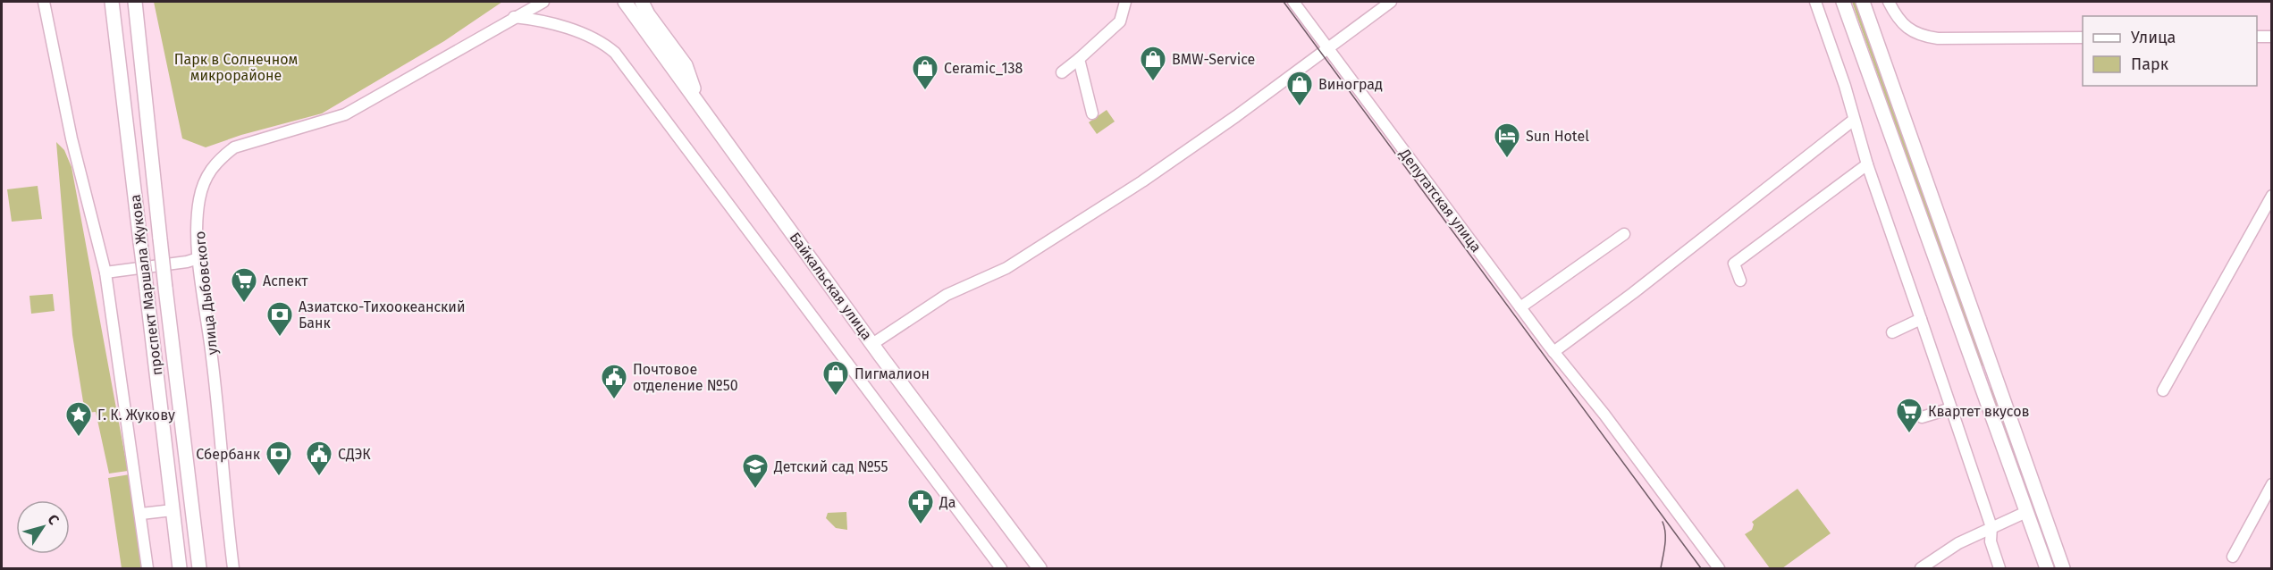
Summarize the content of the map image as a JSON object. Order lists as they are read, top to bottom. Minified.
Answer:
{"streets":{"main road":["проспект Маршала Жукова","Байкальская улица"],"street":["Депутатская улица","улица Дыбовского"]},"parks":["Парк в Солнечном микрорайоне"],"places":{"shop":["BMW-Service","Сeramic_138","Виноград","Пигмалион"],"hotel":["Sun Hotel"],"supermarket":["Аспект","Квартет вкусов"],"bank":["Азиатско-Тихоокеанский Банк","Сбербанк"],"public building":["Почтовое отделение №50","СДЭК"],"place":["Г. К. Жукову"],"school or university":["Детский сад №55"],"pharmacy":["Да"]},"legend":["Улица","Парк"],"north":"top right"}
